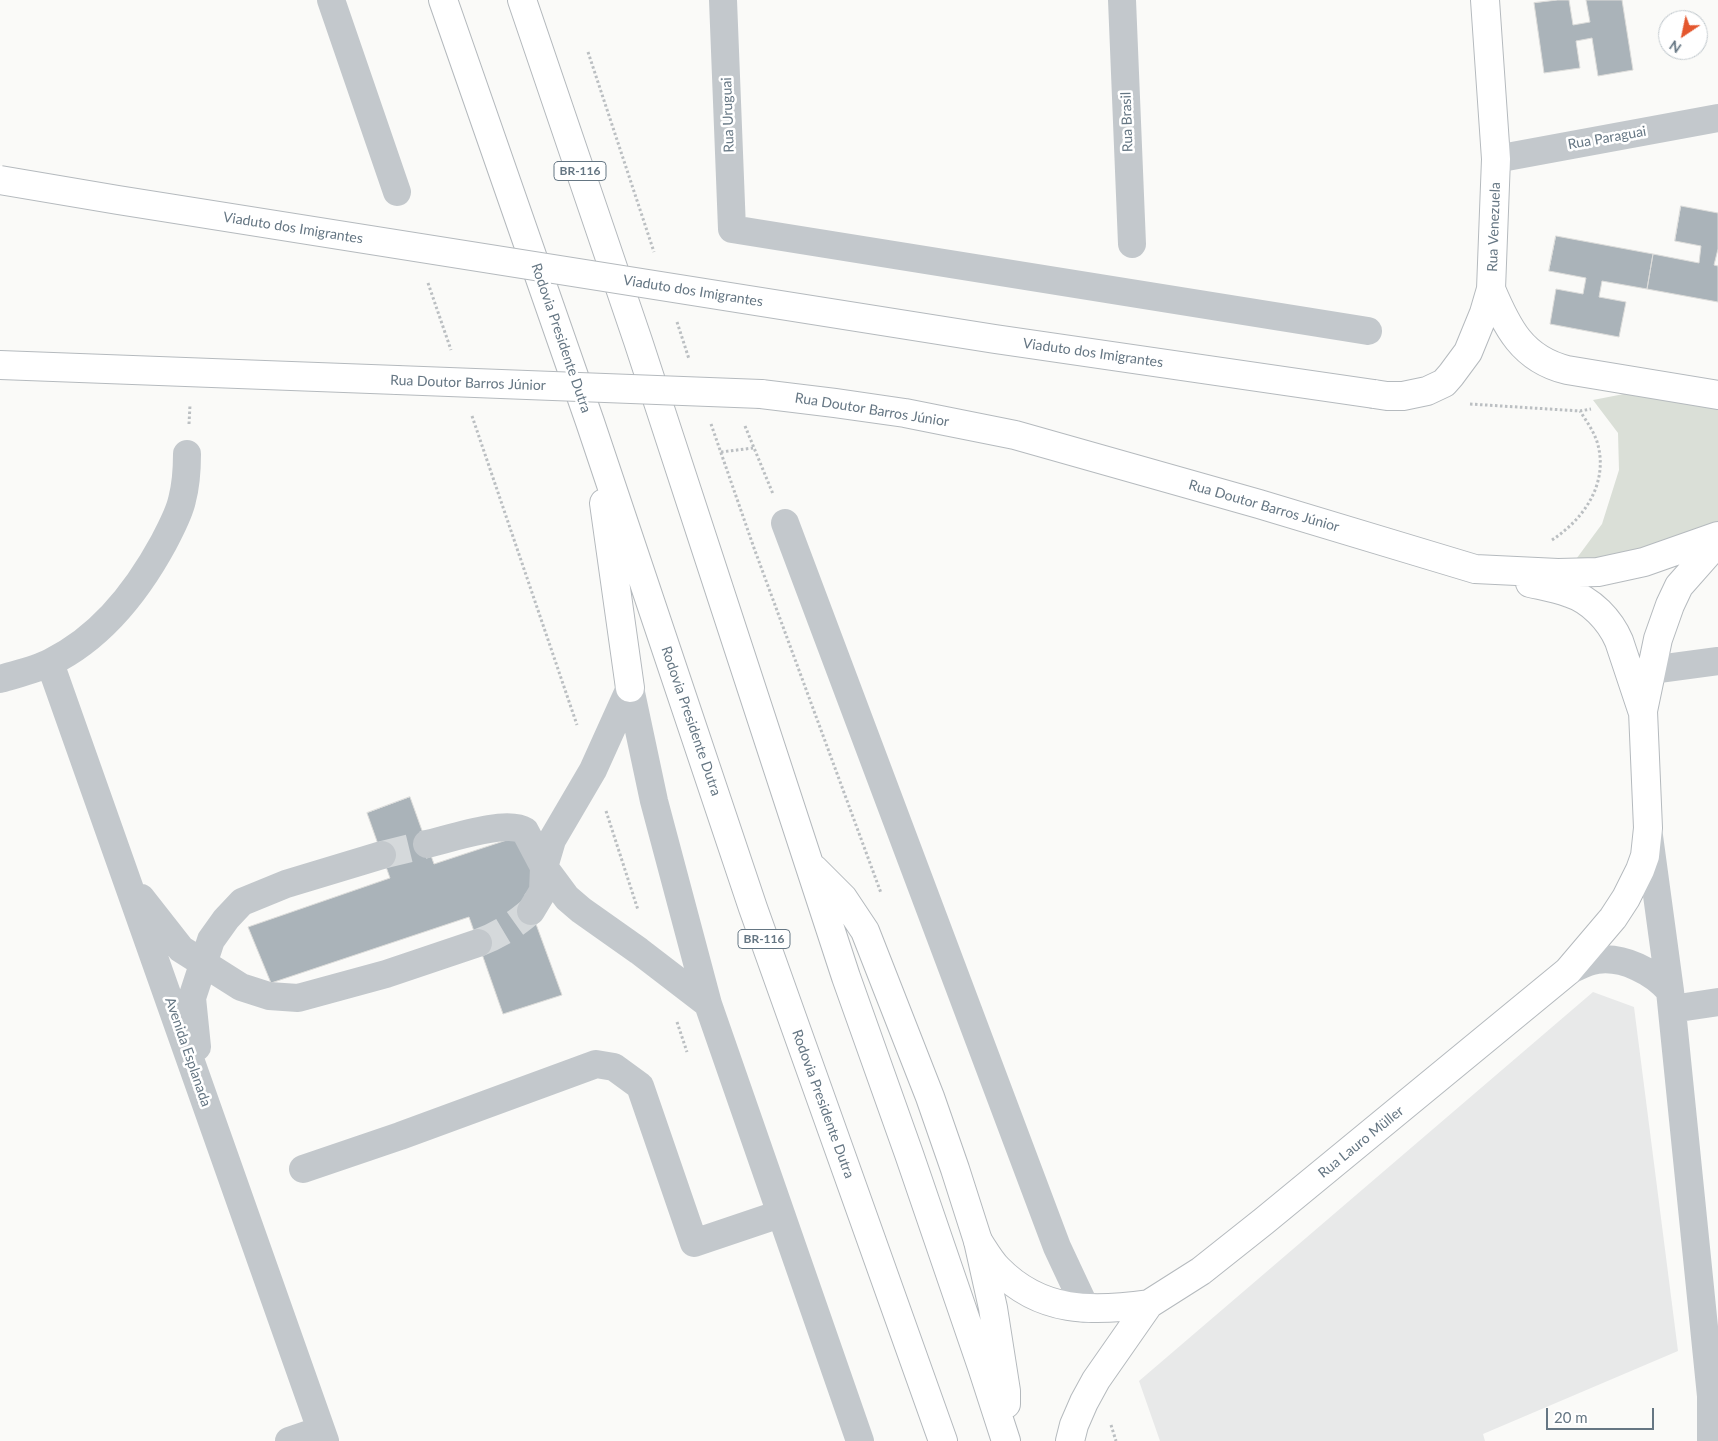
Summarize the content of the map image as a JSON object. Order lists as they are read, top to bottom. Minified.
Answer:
{"streets":{"main road":["BR-116","Rua Venezuela","Viaduto dos Imigrantes","Rodovia Presidente Dutra","Rua Doutor Barros Júnior","Rua Lauro Müller"],"street":["Rua Uruguai","Rua Brasil","Rua Paraguai","Avenida Esplanada"]},"crossings":[["Rua Paraguai","Rua Venezuela"],["Rua Venezuela","Viaduto dos Imigrantes"],["Rua Doutor Barros Júnior","Rua Lauro Müller"]],"scale_bar":"20 m","north":"bottom left"}
